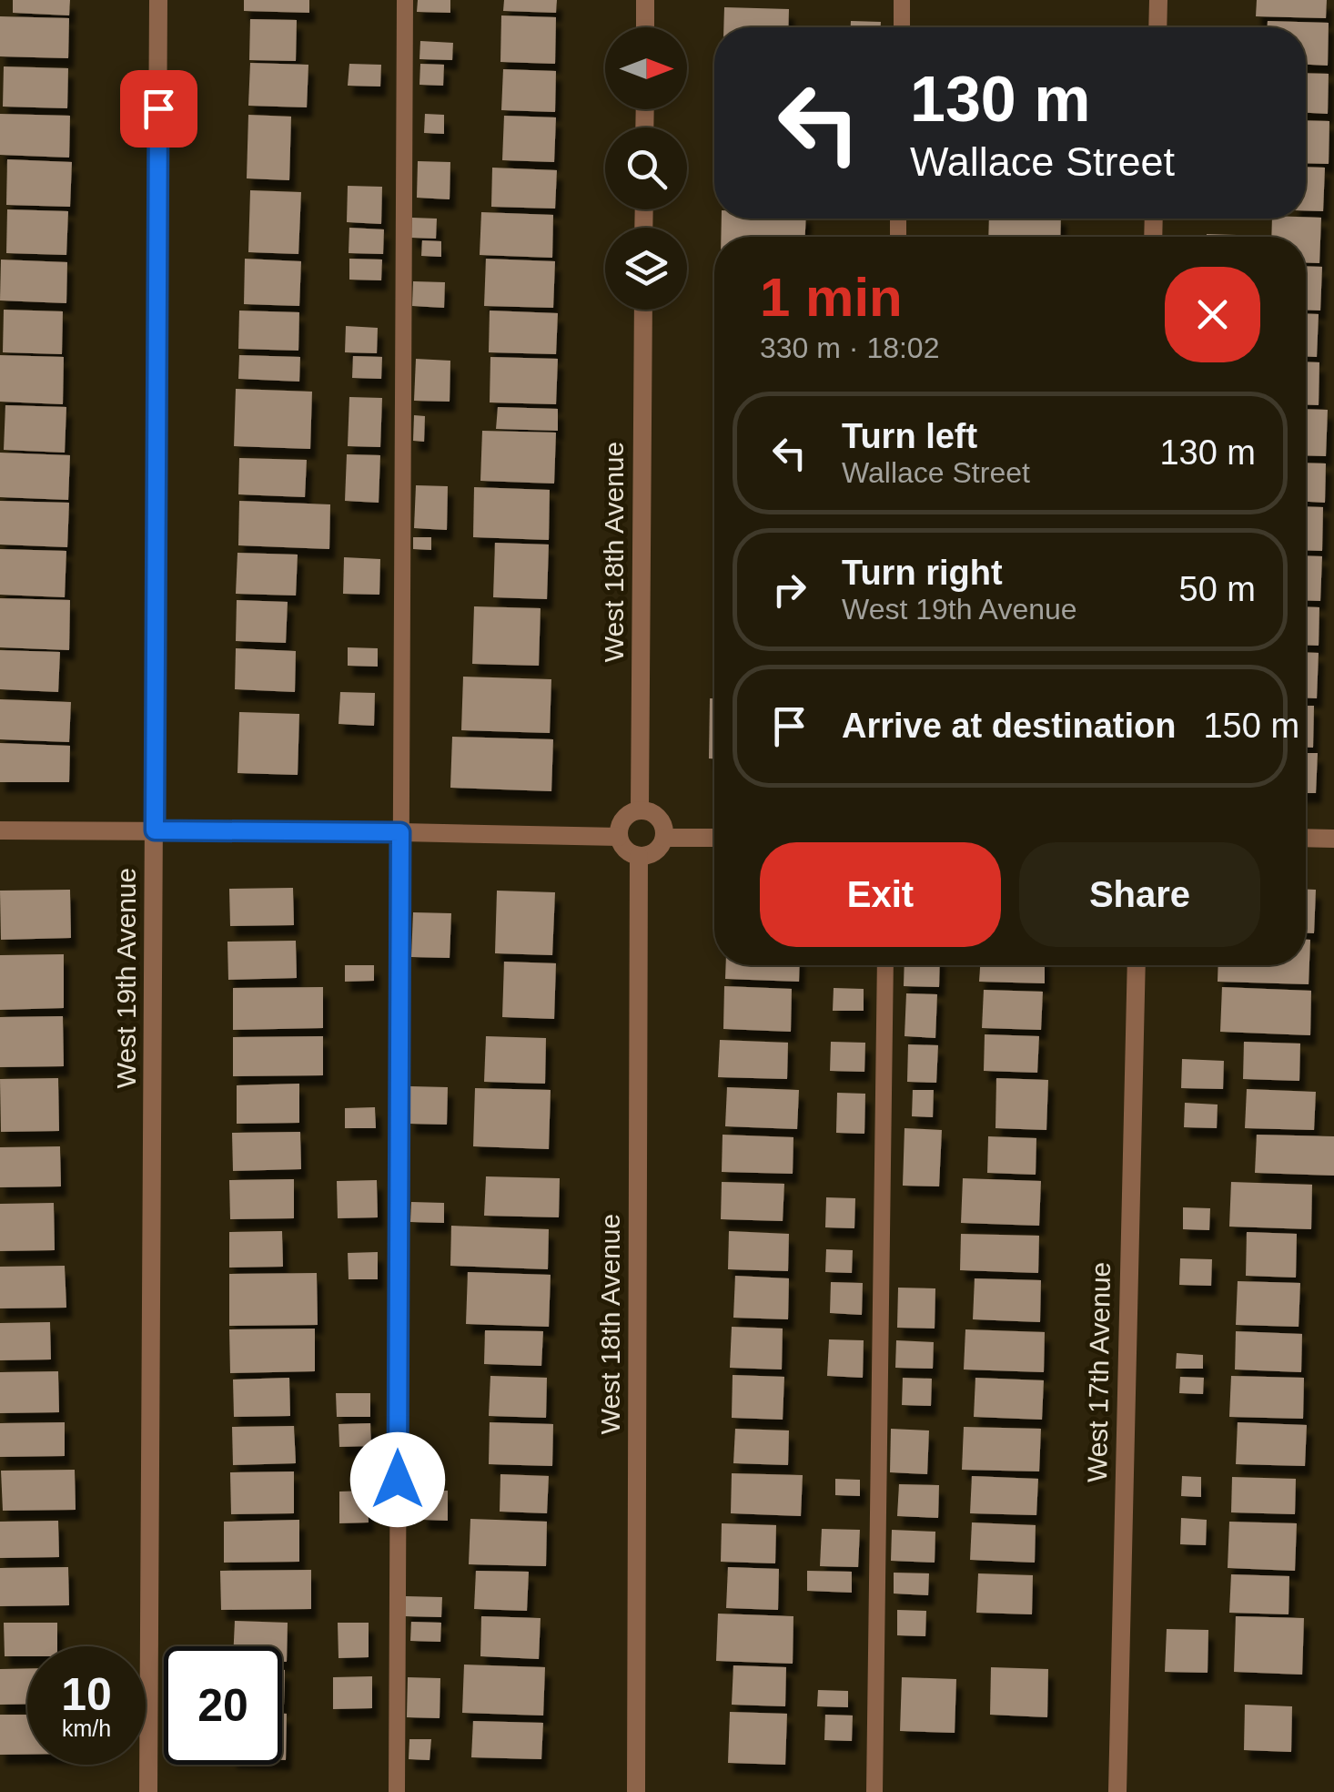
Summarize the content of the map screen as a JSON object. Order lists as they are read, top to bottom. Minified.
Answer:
{"streets":{"street":["West 18th Avenue","West 19th Avenue","West 17th Avenue"]},"north":"right","page":{"turn":["130 m","Wallace Street"],"heading":["1 min","330 m · 18:02"],"list":[{"name":"Turn left","note":"Wallace Street","value":"130 m"},{"name":"Turn right","note":"West 19th Avenue","value":"50 m"},{"name":"Arrive at destination","value":"150 m"}],"buttons":["Exit","Share"],"speed":"10 km/h","limit":"20"}}
